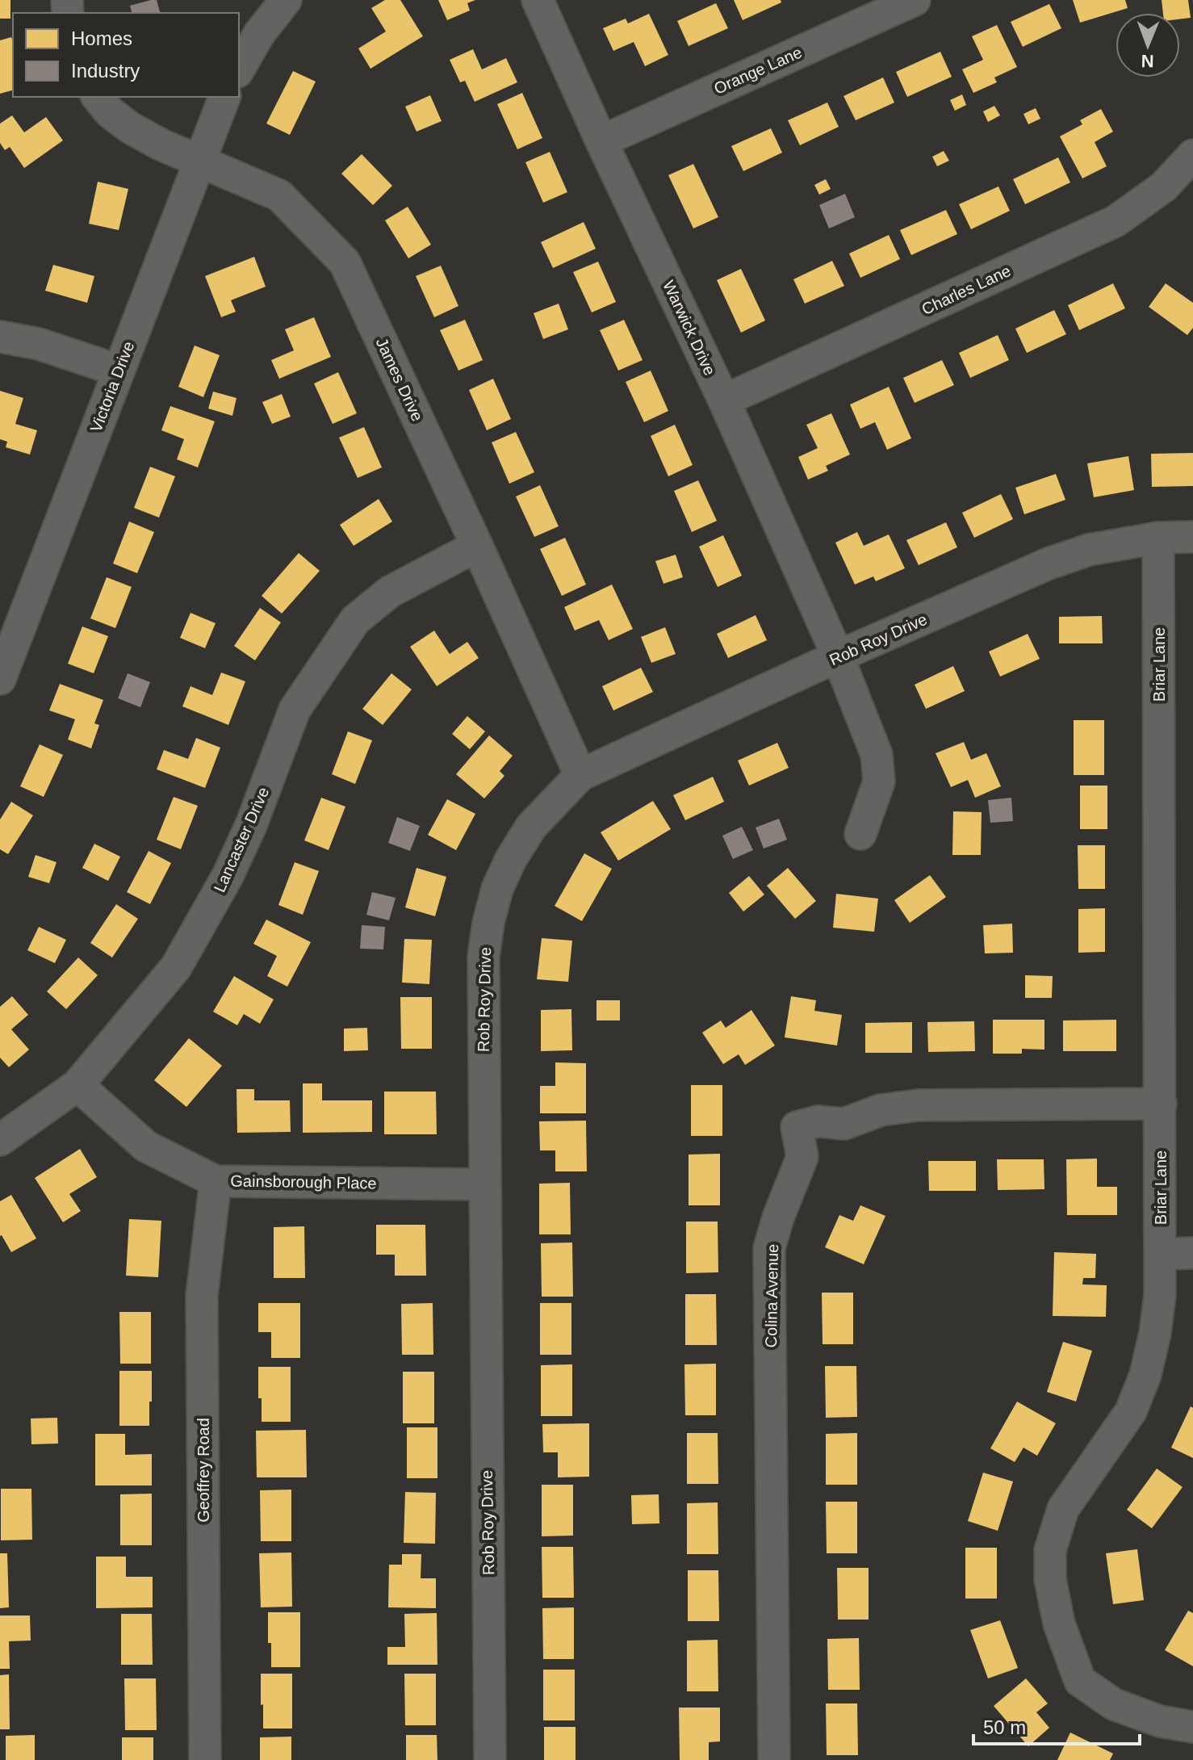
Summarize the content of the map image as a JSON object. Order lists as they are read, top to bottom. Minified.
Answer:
{"streets":{"street":["Orange Lane","Charles Lane","Warwick Drive","James Drive","Victoria Drive","Rob Roy Drive","Briar Lane","Lancaster Drive","Gainsborough Place","Colina Avenue","Geoffrey Road"]},"crossings":[["Orange Lane","Warwick Drive"],["Charles Lane","Warwick Drive"],["Warwick Drive","Rob Roy Drive"],["James Drive","Victoria Drive"],["James Drive","Rob Roy Drive"],["James Drive","Lancaster Drive"],["Rob Roy Drive","Briar Lane"],["Rob Roy Drive","Gainsborough Place"],["Briar Lane","Colina Avenue"],["Lancaster Drive","Gainsborough Place"],["Gainsborough Place","Geoffrey Road"]],"legend":["Homes","Industry"],"scale_bar":"50 m","north":"bottom"}
